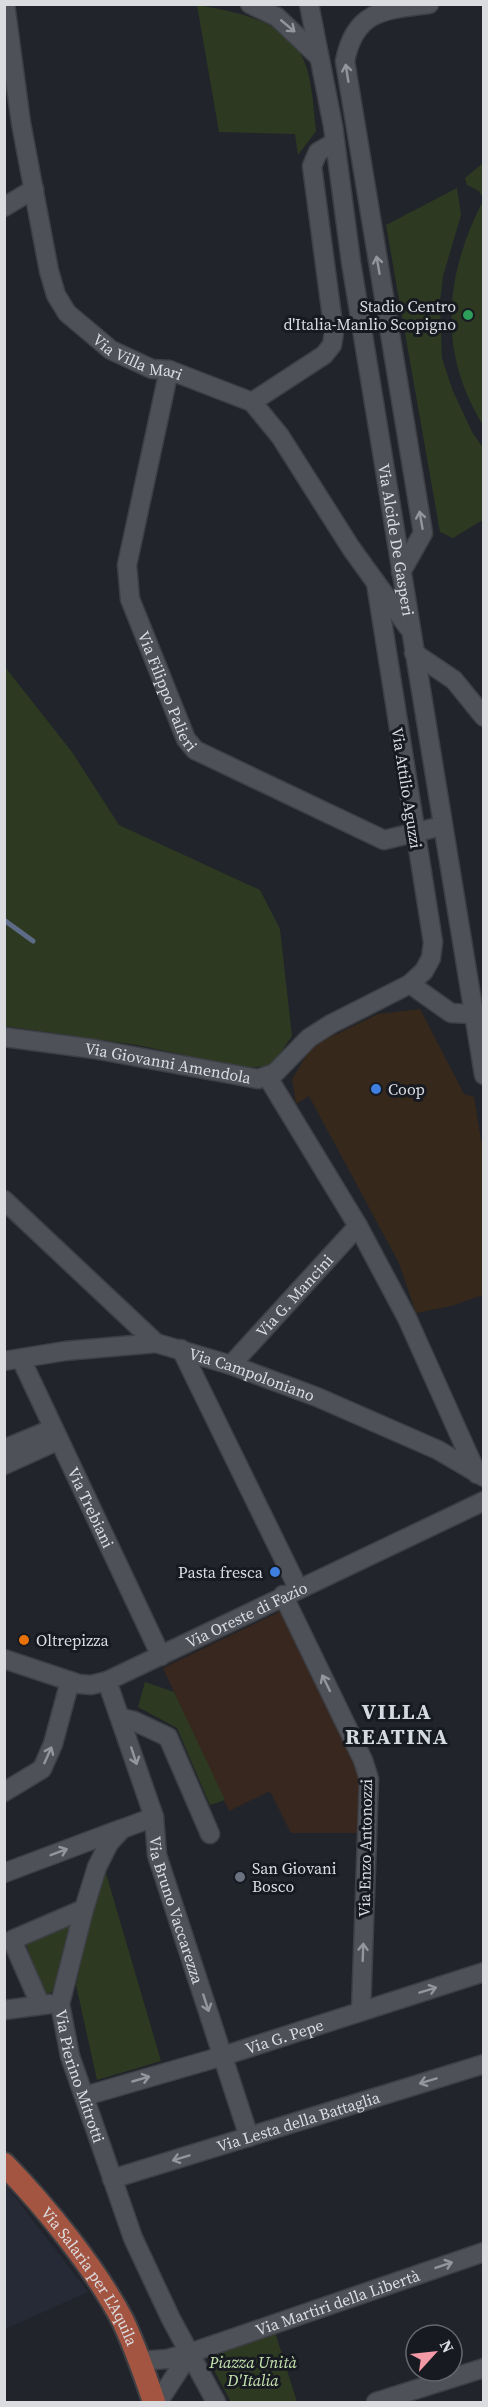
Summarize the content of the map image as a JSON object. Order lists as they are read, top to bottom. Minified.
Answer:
{"streets":{"main road":["Via Salaria per L'Aquila"],"street":["Via Villa Mari","Via Alcide De Gasperi","Via Filippo Palieri","Via Attilio Aguzzi","Via Giovanni Amendola","Via G. Mancini","Via Campoloniano","Via Trebiani","Via Oreste di Fazio","Via Enzo Antonozzi","Via Bruno Vaccarezza","Via G. Pepe","Via Pierino Mitrotti","Via Lesta della Battaglia","Via Martiri della Libertà"]},"crossings":[["Via Villa Mari","Via Alcide De Gasperi"],["Via Villa Mari","Via Filippo Palieri"],["Via Villa Mari","Via Attilio Aguzzi"],["Via Alcide De Gasperi","Via Filippo Palieri"],["Via Filippo Palieri","Via Attilio Aguzzi"],["Via Attilio Aguzzi","Via Giovanni Amendola"],["Via G. Mancini","Via Campoloniano"],["Via Campoloniano","Via Trebiani"],["Via Campoloniano","Via Enzo Antonozzi"],["Via Trebiani","Via Oreste di Fazio"],["Via Oreste di Fazio","Via Enzo Antonozzi"],["Via Oreste di Fazio","Via Bruno Vaccarezza"],["Via Enzo Antonozzi","Via G. Pepe"],["Via Bruno Vaccarezza","Via G. Pepe"],["Via Bruno Vaccarezza","Via Lesta della Battaglia"],["Via G. Pepe","Via Pierino Mitrotti"],["Via Pierino Mitrotti","Via Lesta della Battaglia"],["Via Pierino Mitrotti","Via Martiri della Libertà"]],"one_way":["Via Enzo Antonozzi","Via Bruno Vaccarezza","Via G. Pepe","Via Lesta della Battaglia"],"districts":["VILLA REATINA"],"parks":["Piazza Unità D'Italia"],"places":["Stadio Centro d'Italia-Manlio Scopigno","Coop","Pasta fresca","Oltrepizza","San Giovani Bosco"],"north":"top right"}
